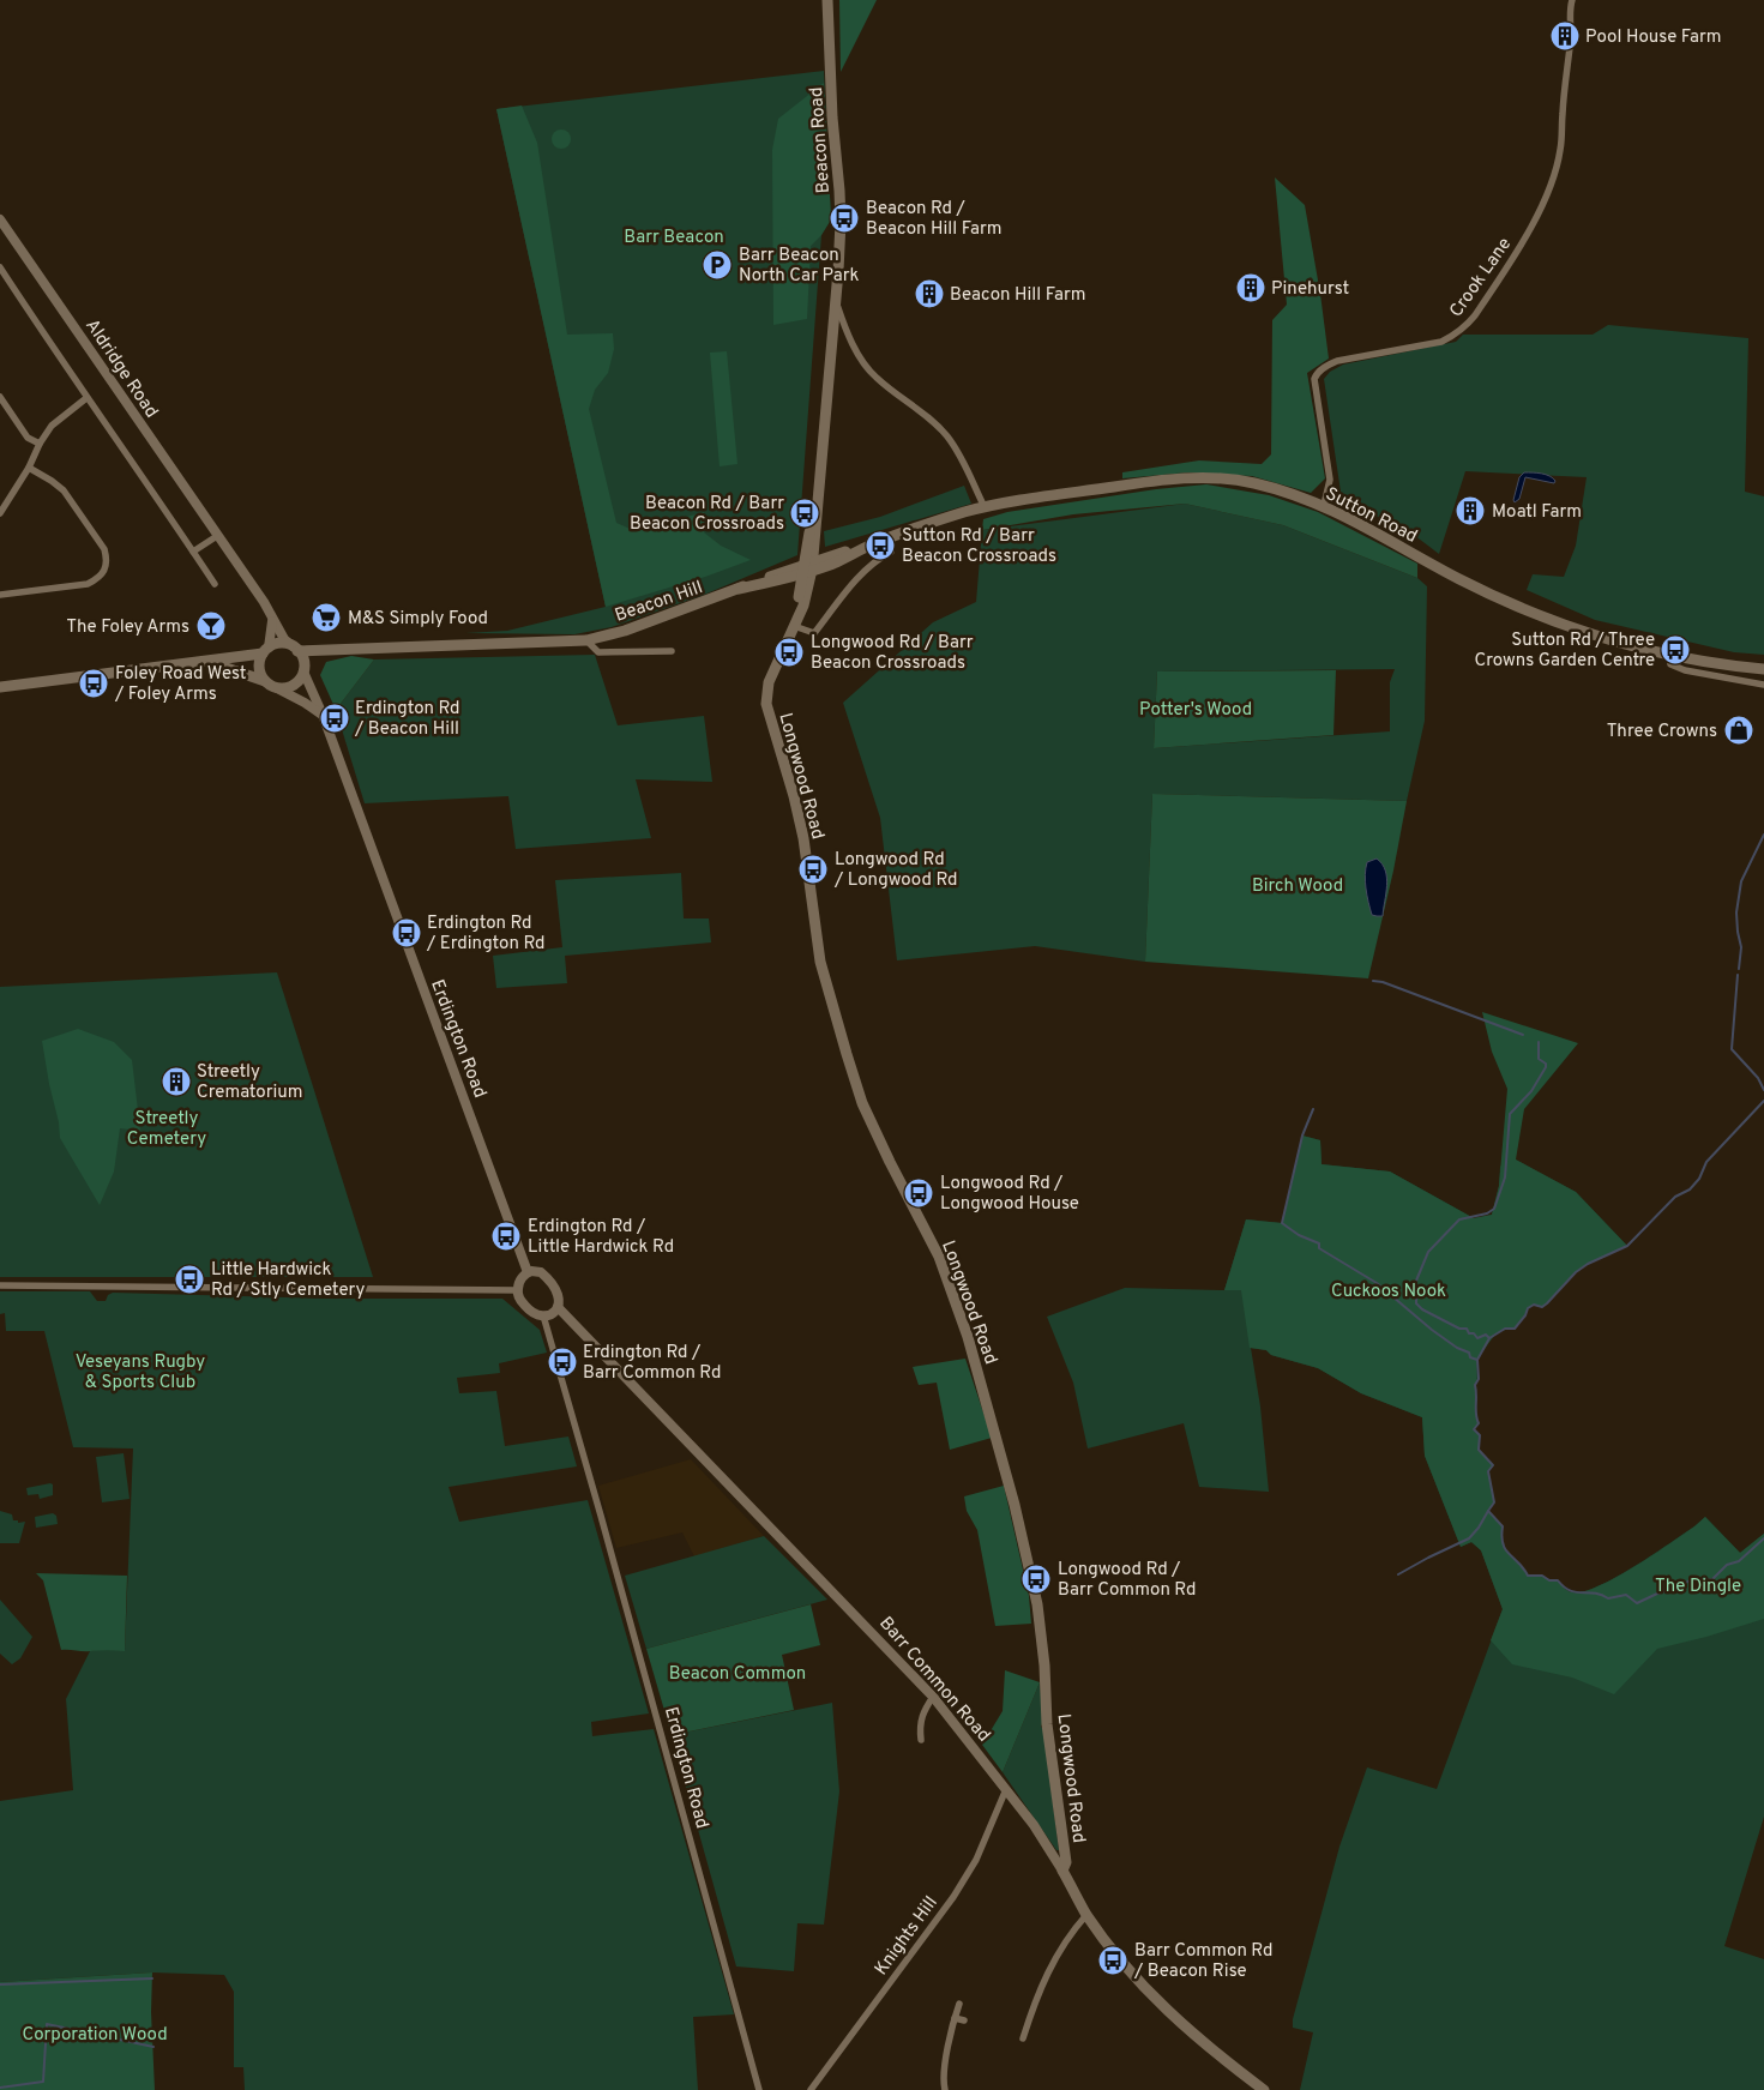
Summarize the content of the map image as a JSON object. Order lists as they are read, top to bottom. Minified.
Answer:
{"streets":{"main road":["Beacon Road","Sutton Road","Beacon Hill","Longwood Road","Barr Common Road"],"street":["Crook Lane","Aldridge Road","Erdington Road","Knights Hill"]},"crossings":[["Beacon Road","Sutton Road"],["Beacon Road","Beacon Hill"],["Beacon Road","Longwood Road"],["Crook Lane","Sutton Road"],["Aldridge Road","Beacon Hill"],["Aldridge Road","Erdington Road"],["Sutton Road","Beacon Hill"],["Sutton Road","Longwood Road"],["Beacon Hill","Longwood Road"],["Beacon Hill","Erdington Road"],["Longwood Road","Barr Common Road"],["Erdington Road","Barr Common Road"],["Barr Common Road","Knights Hill"]],"parks":["Barr Beacon","Potter's Wood","Birch Wood","Streetly Cemetery","Cuckoos Nook","Veseyans Rugby & Sports Club","The Dingle","Beacon Common","Corporation Wood"],"places":{"building":["Pool House Farm","Pinehurst","Beacon Hill Farm","Moatl Farm","Streetly Crematorium"],"bus stop":["Beacon Rd / Beacon Hill Farm","Beacon Rd / Barr Beacon Crossroads","Sutton Rd / Barr Beacon Crossroads","Sutton Rd / Three Crowns Garden Centre","Longwood Rd / Barr Beacon Crossroads","Foley Road West / Foley Arms","Erdington Rd / Beacon Hill","Longwood Rd / Longwood Rd","Erdington Rd / Erdington Rd","Longwood Rd / Longwood House","Erdington Rd / Little Hardwick Rd","Little Hardwick Rd / Stly Cemetery","Erdington Rd / Barr Common Rd","Longwood Rd / Barr Common Rd","Barr Common Rd / Beacon Rise"],"parking":["Barr Beacon North Car Park"],"supermarket":["M&S Simply Food"],"bar":["The Foley Arms"],"shop":["Three Crowns"]}}
